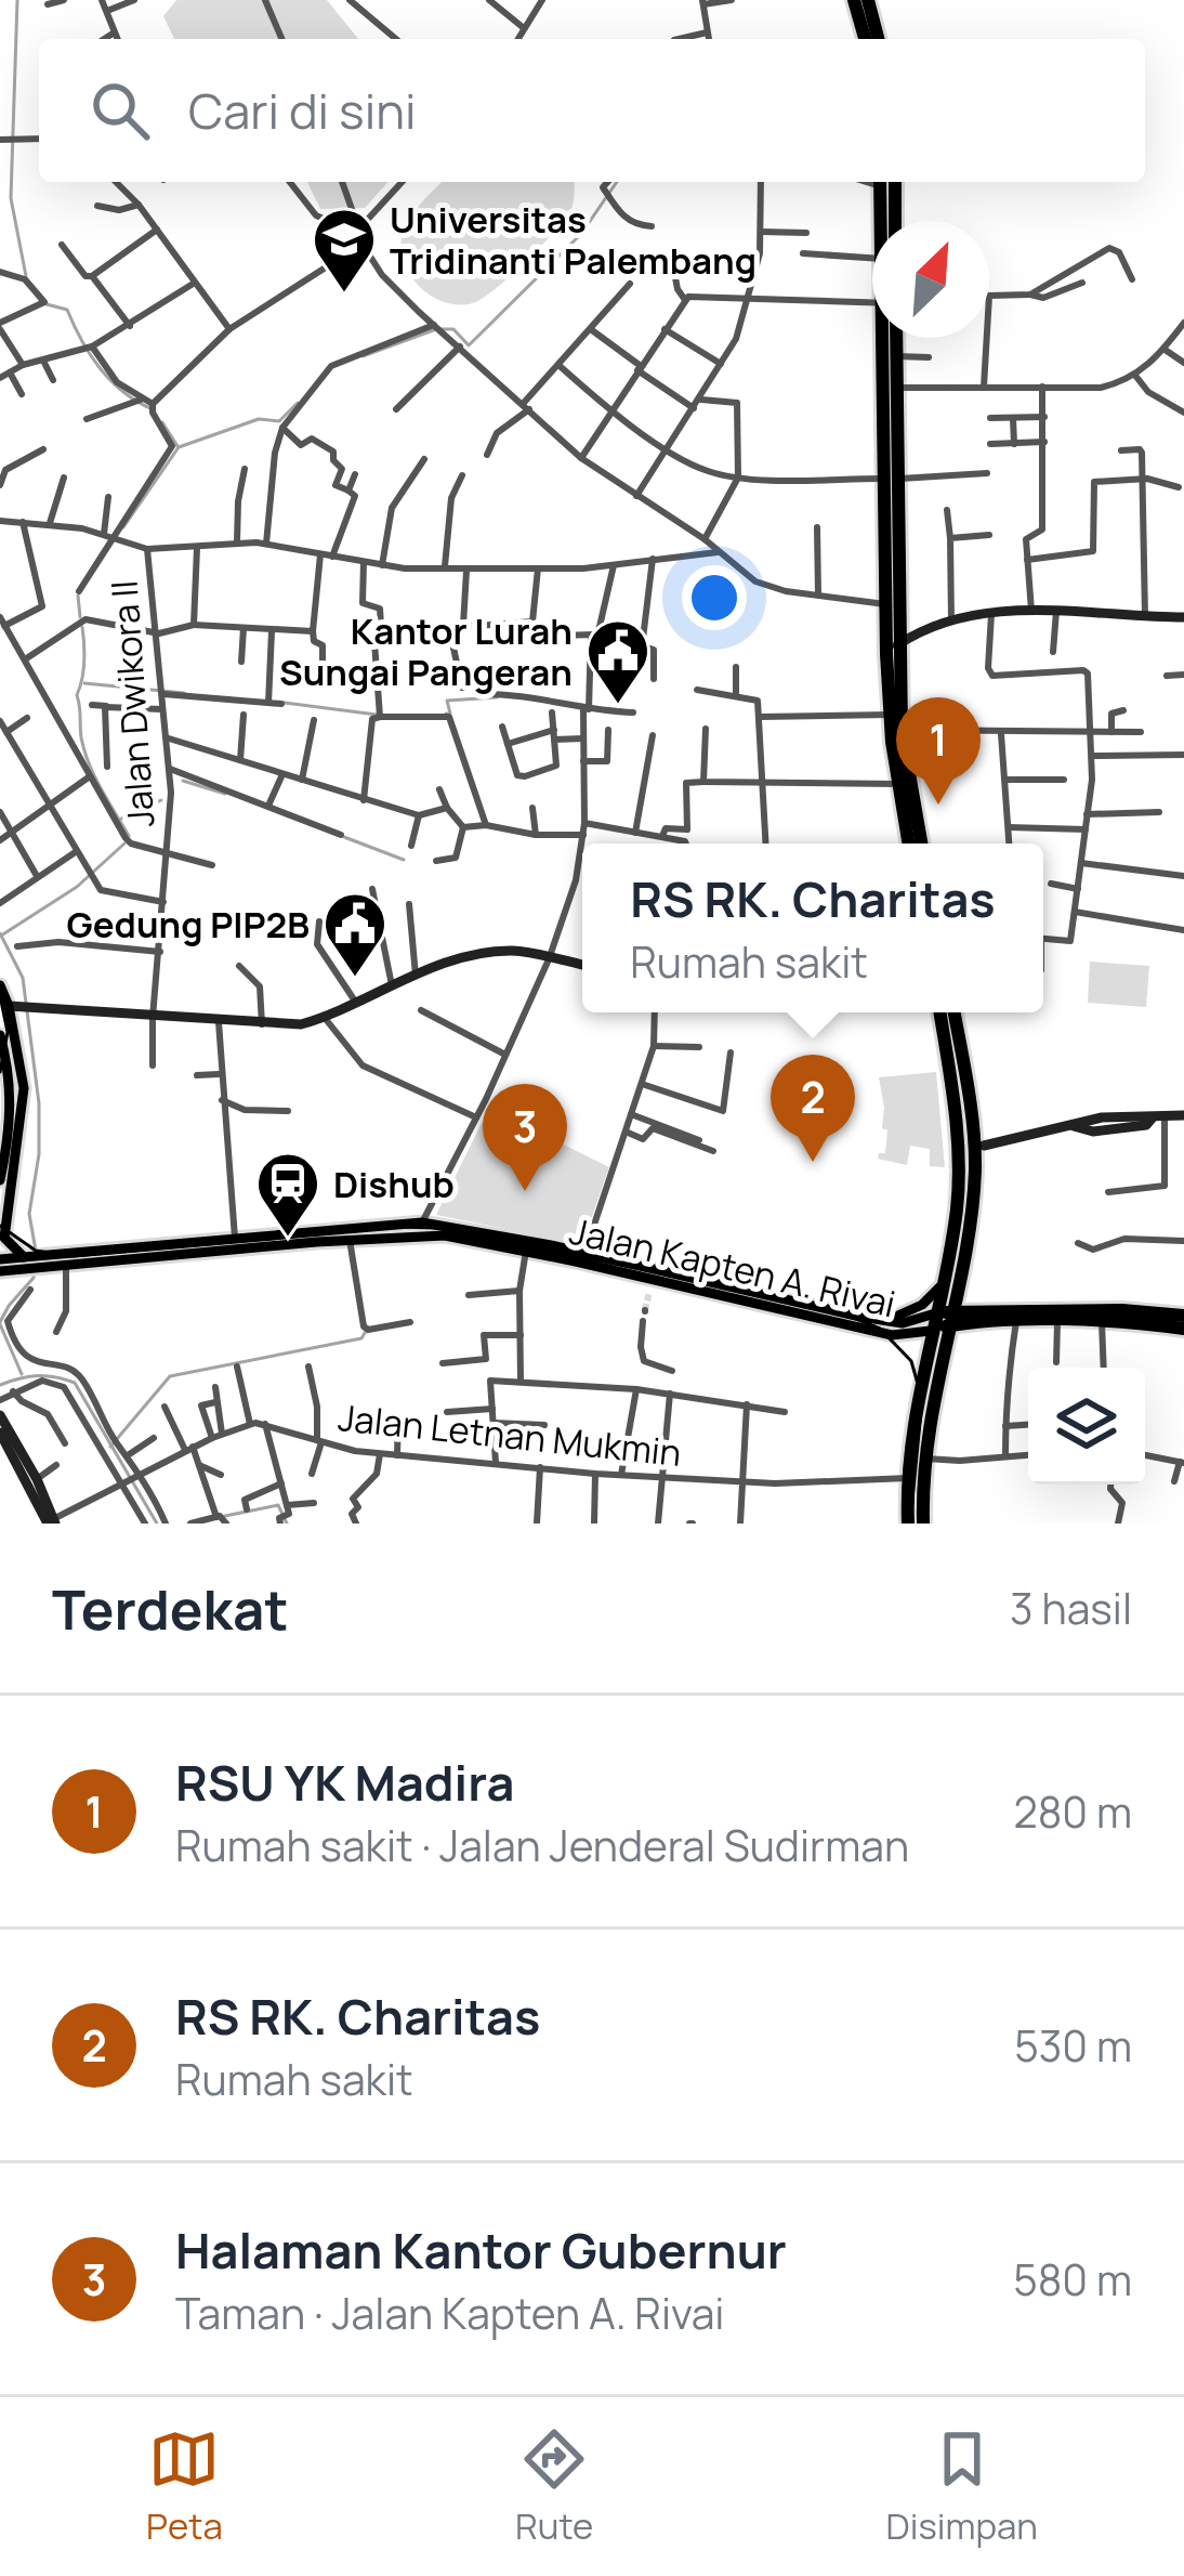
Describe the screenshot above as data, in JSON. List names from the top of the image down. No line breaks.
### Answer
{"streets":{"main road":["Jalan Kapten A. Rivai"],"street":["Jalan Dwikora II","Jalan Letnan Mukmin"]},"places":{"school or university":["Universitas Tridinanti Palembang"],"public building":["Kantor Lurah Sungai Pangeran","Gedung PIP2B"],"station":["Dishub"]},"north":"top right","page":{"search":"Cari di sini","pins":["1","2","3"],"popup":["RS RK. Charitas","Rumah sakit"],"heading":["Terdekat","3 hasil"],"list":[{"mark":"1","name":"RSU YK Madira","note":"Rumah sakit · Jalan Jenderal Sudirman","value":"280 m"},{"mark":"2","name":"RS RK. Charitas","note":"Rumah sakit","value":"530 m"},{"mark":"3","name":"Halaman Kantor Gubernur","note":"Taman · Jalan Kapten A. Rivai","value":"580 m"}],"nav":["Peta","Rute","Disimpan"]}}
